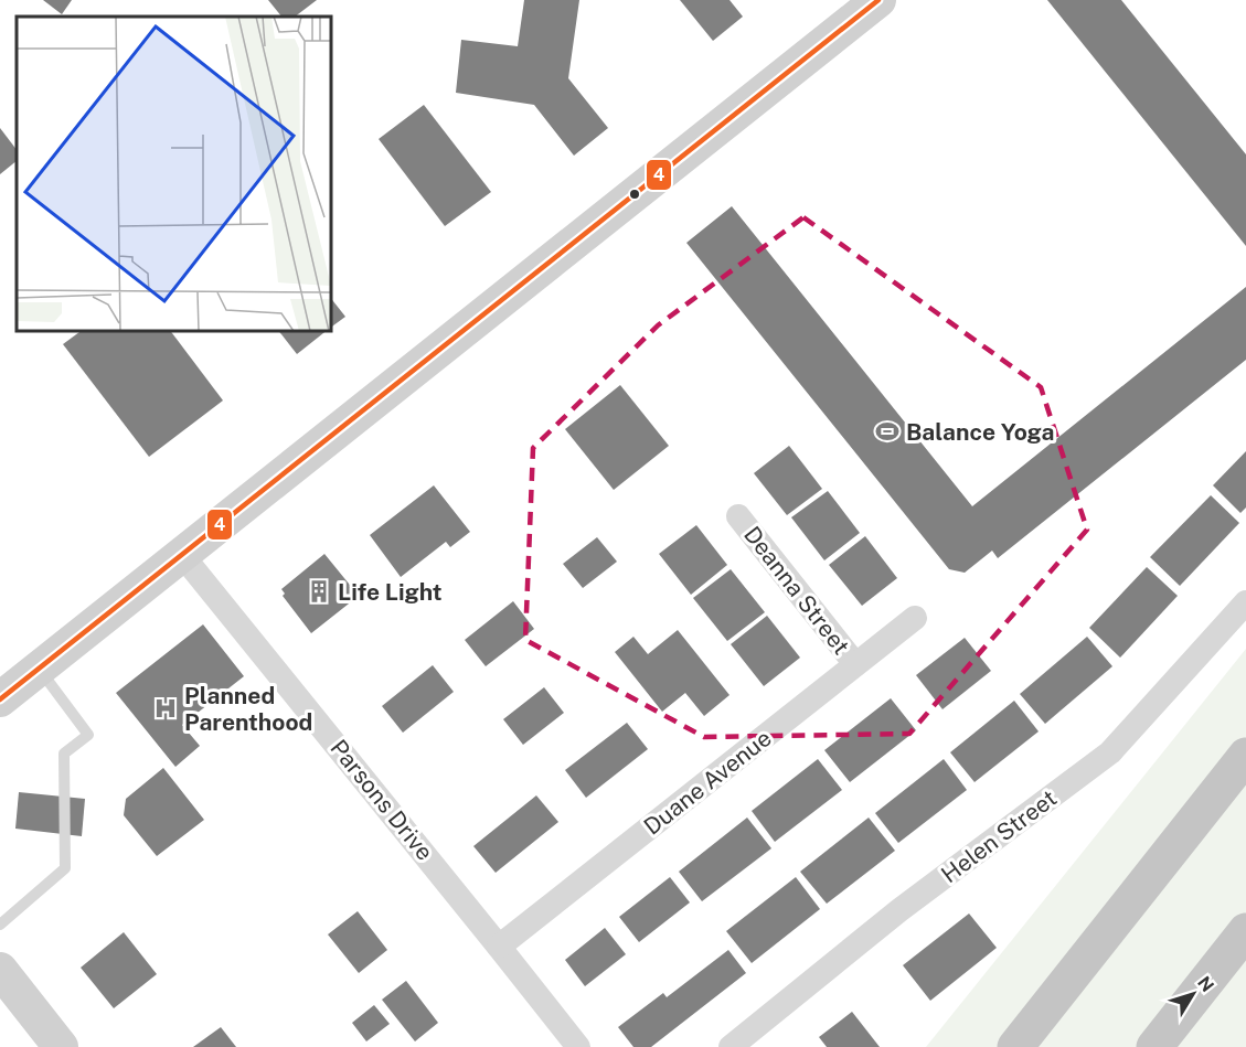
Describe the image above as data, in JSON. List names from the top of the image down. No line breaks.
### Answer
{"streets":{"street":["Deanna Street","Duane Avenue","Parsons Drive","Helen Street"]},"crossings":[["Deanna Street","Duane Avenue"],["Duane Avenue","Parsons Drive"]],"places":{"sports":["Balance Yoga"],"building":["Life Light"],"hospital":["Planned Parenthood"]},"lines":["transit line 4"],"north":"top right"}
